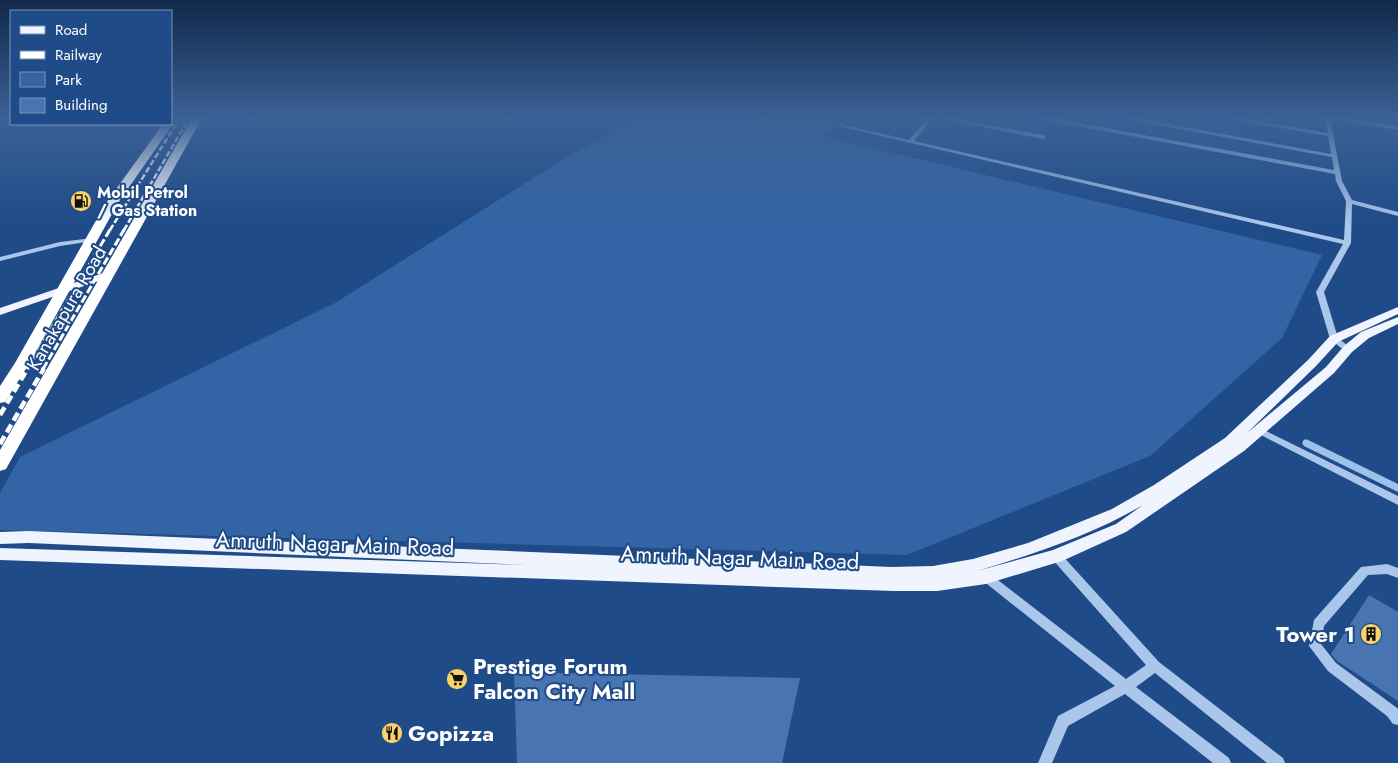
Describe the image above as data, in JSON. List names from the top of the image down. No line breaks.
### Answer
{"streets":{"highway":["Kanakapura Road"],"main road":["Amruth Nagar Main Road"]},"places":{"fuel station":["Mobil Petrol / Gas Station"],"building":["Tower 1"],"supermarket":["Prestige Forum Falcon City Mall"],"restaurant":["Gopizza"]},"legend":["Road","Railway","Park","Building"]}
